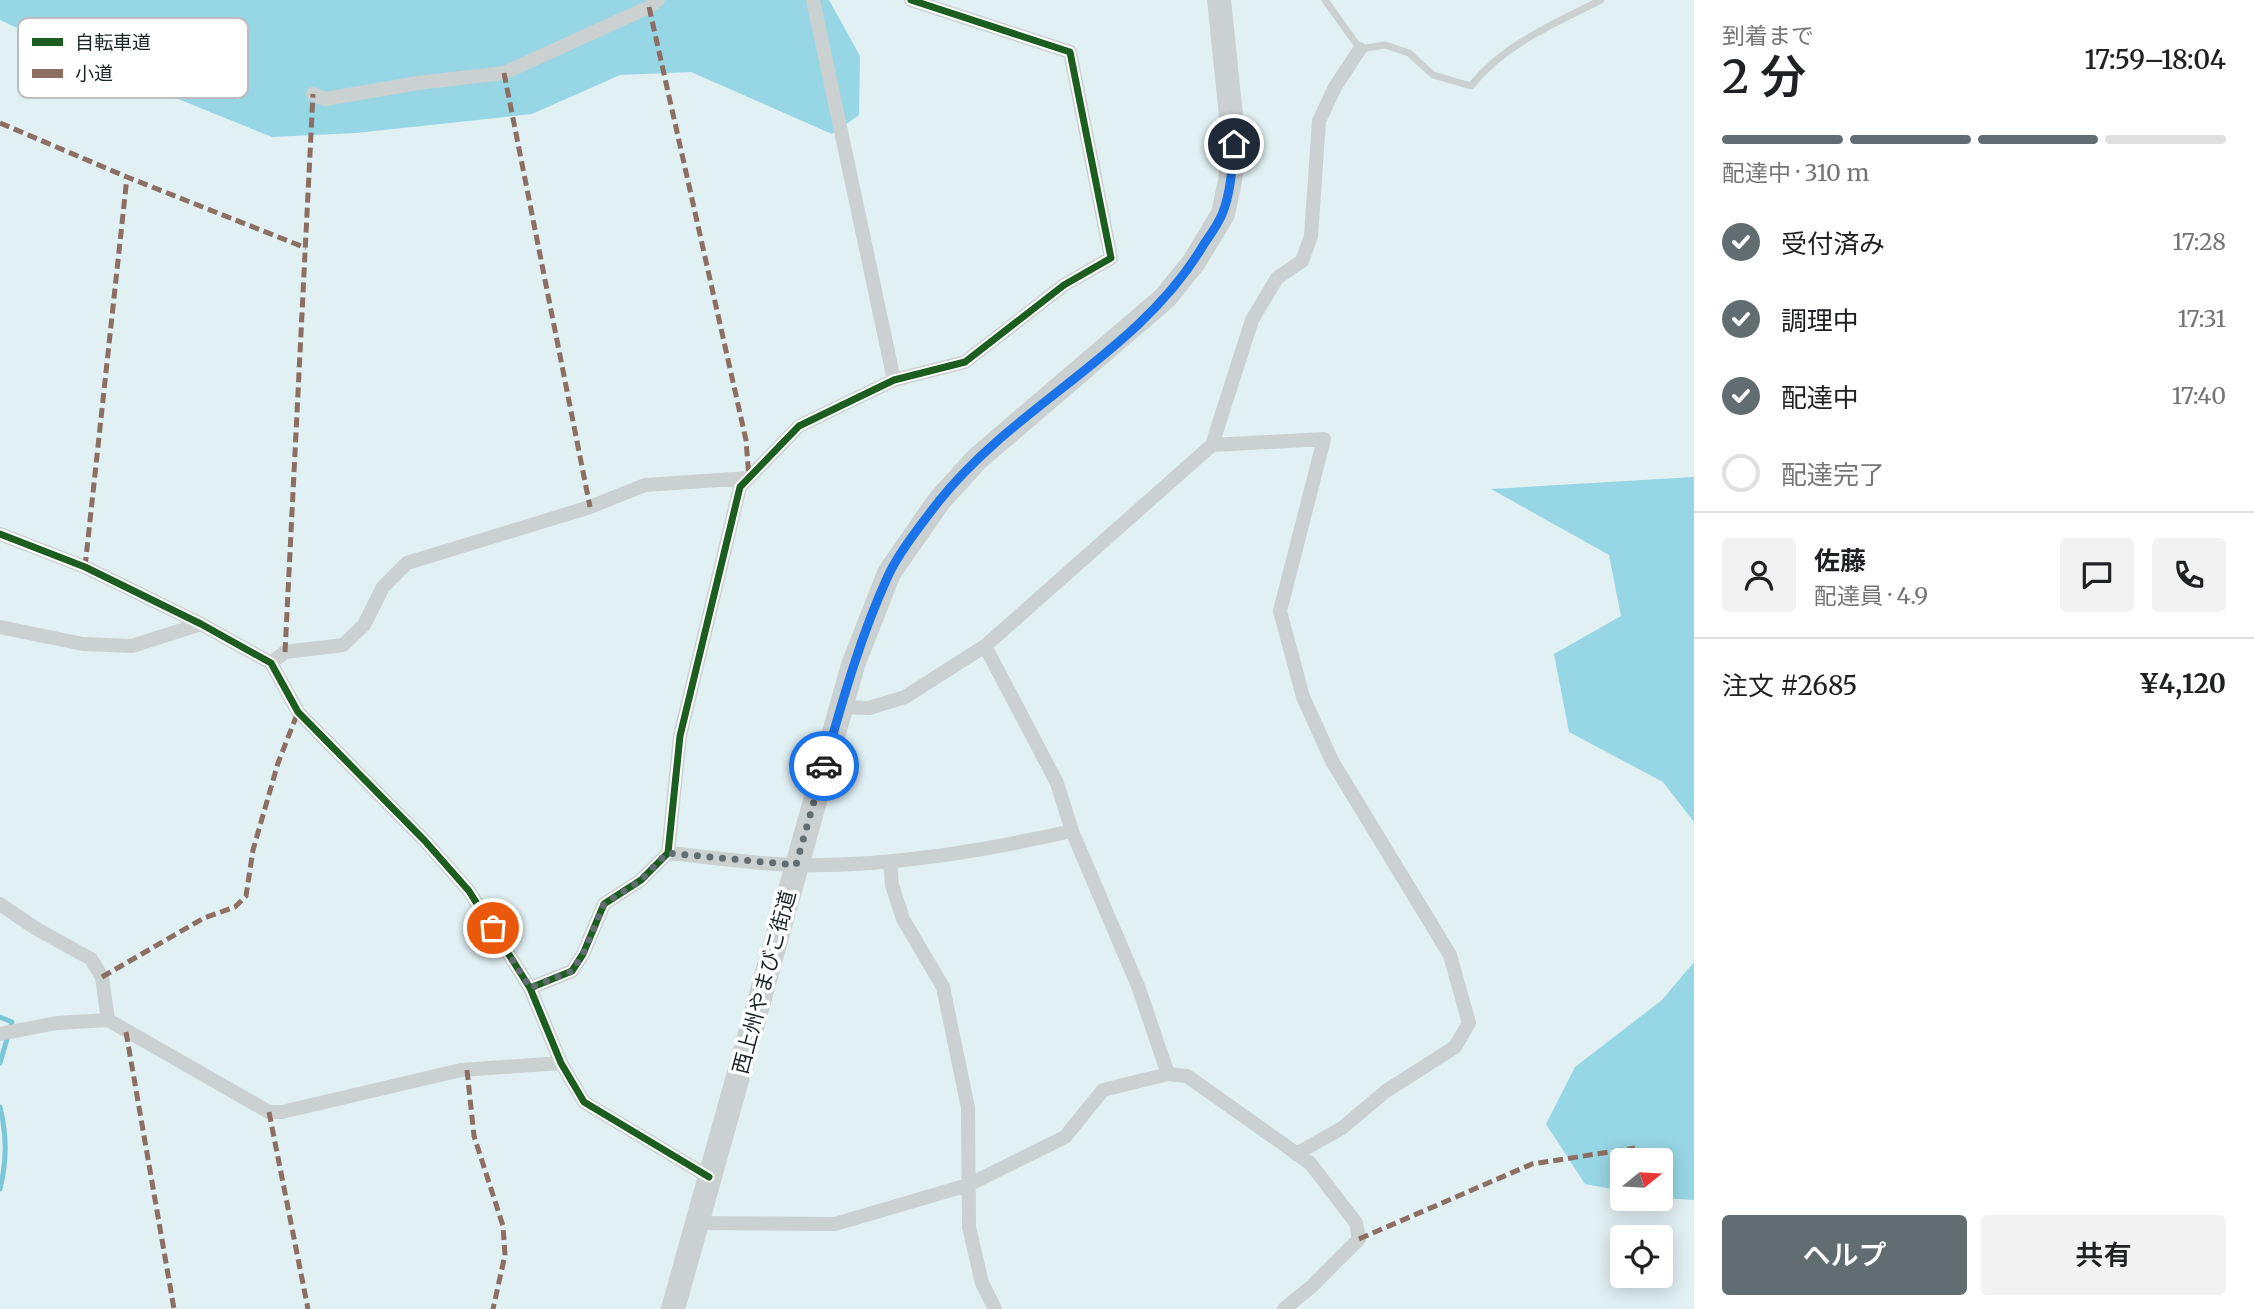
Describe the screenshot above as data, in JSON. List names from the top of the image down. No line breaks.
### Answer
{"streets":{"highway":["西上州やまびこ街道"]},"legend":["自転車道","小道"],"north":"right","page":{"heading":["2 分","到着まで","17:59–18:04"],"panel":["佐藤","配達員 · 4.9","注文 #2685","¥4,120"],"bar":"配達中 · 310 m","list":[["受付済み","17:28"],["調理中","17:31"],["配達中","17:40"],"配達完了"],"buttons":["ヘルプ","共有"]}}
